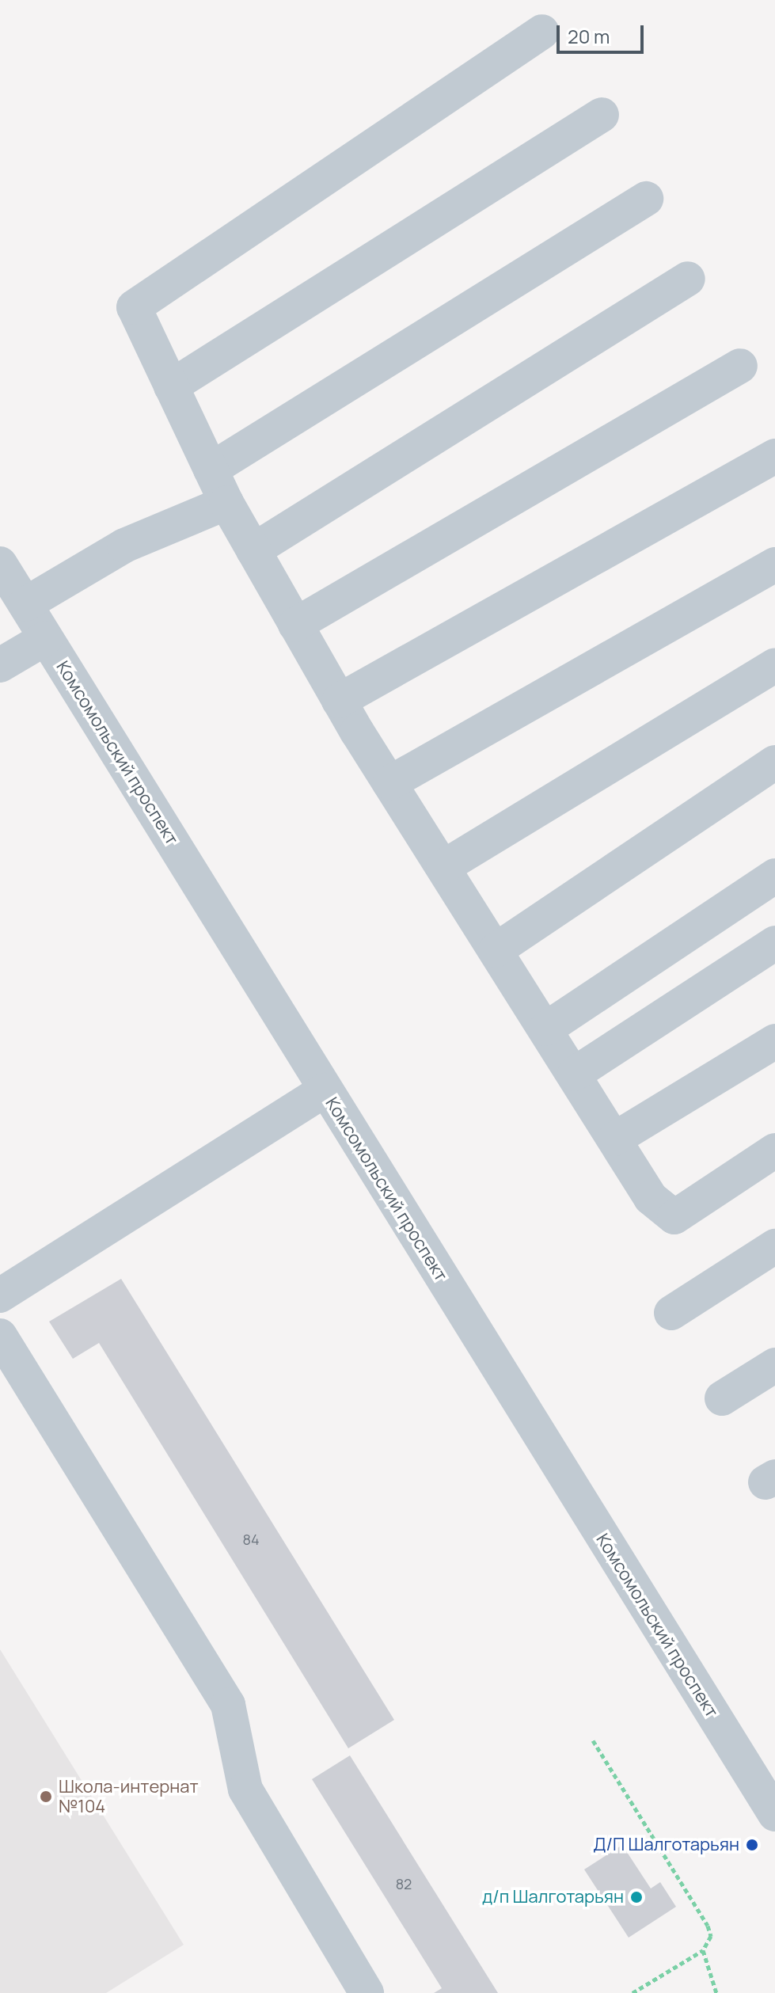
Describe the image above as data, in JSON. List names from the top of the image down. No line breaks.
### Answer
{"streets":{"street":["Комсомольский проспект"]},"places":["Школа-интернат №104","Д/П Шалготарьян","д/п Шалготарьян"],"house_numbers":["84","82"],"scale_bar":"20 m"}
